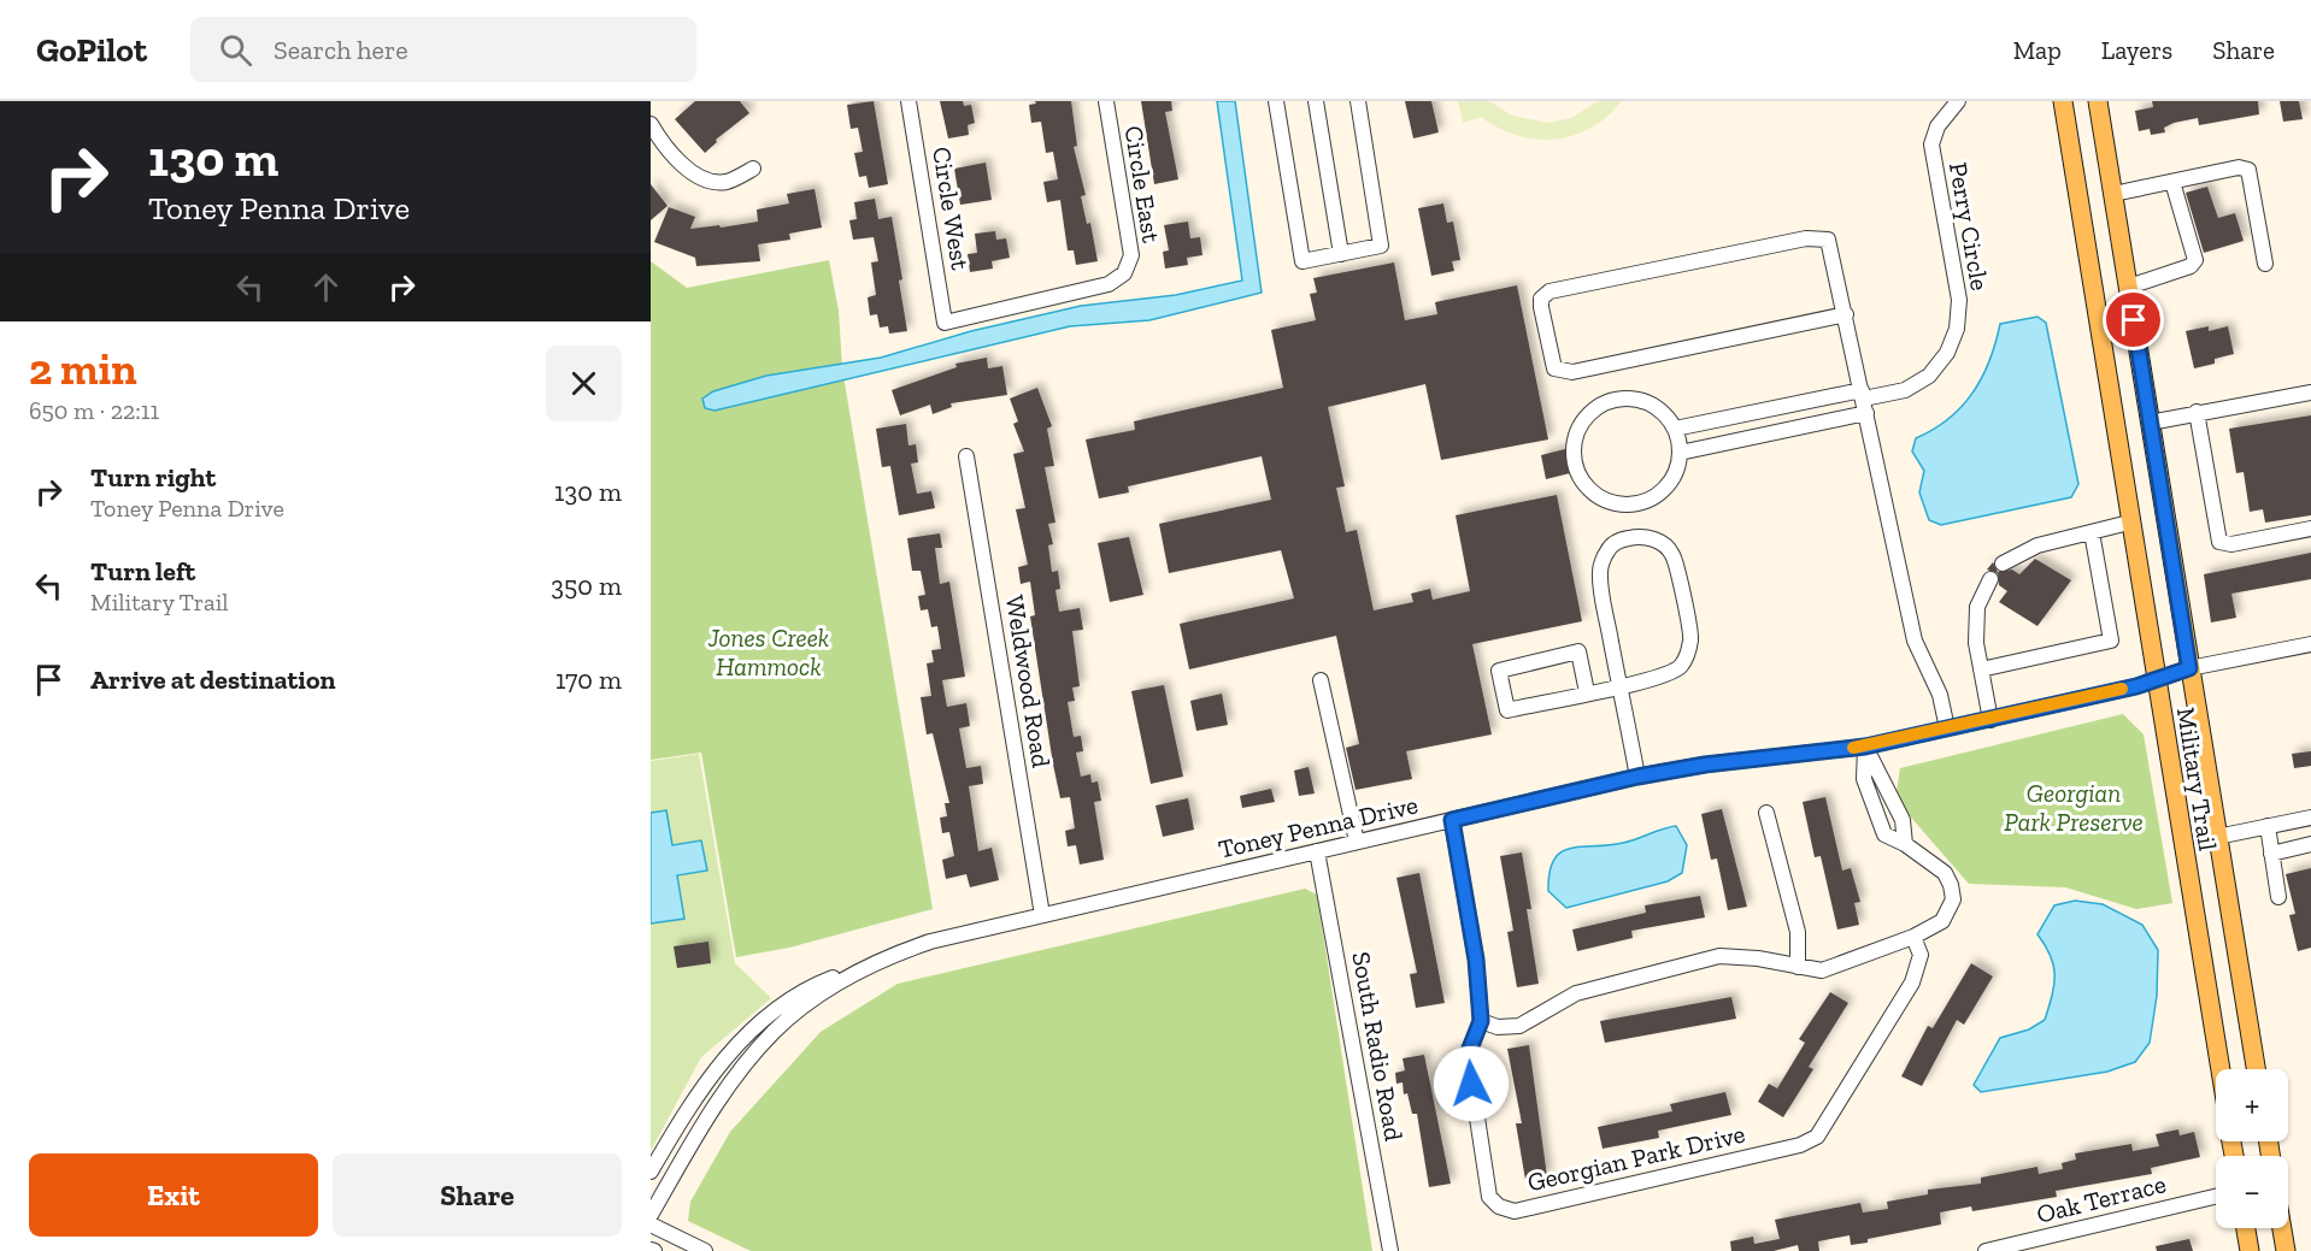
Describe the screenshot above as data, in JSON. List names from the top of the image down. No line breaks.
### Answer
{"streets":{"main road":["Military Trail"],"street":["Circle East","Circle West","Perry Circle","Weldwood Road","Toney Penna Drive","South Radio Road","Georgian Park Drive","Oak Terrace"]},"crossings":[["Circle East","Circle West"],["Weldwood Road","Toney Penna Drive"],["Military Trail","Toney Penna Drive"],["Toney Penna Drive","South Radio Road"],["Toney Penna Drive","Georgian Park Drive"]],"parks":["Jones Creek Hammock","Georgian Park Preserve"],"page":{"header":"GoPilot","search":"Search here","nav":["Map","Layers","Share"],"turn":["130 m","Toney Penna Drive"],"heading":["2 min","650 m · 22:11"],"list":[{"name":"Turn right","note":"Toney Penna Drive","value":"130 m"},{"name":"Turn left","note":"Military Trail","value":"350 m"},{"name":"Arrive at destination","value":"170 m"}],"map_buttons":["+","−"],"buttons":["Exit","Share"]}}
